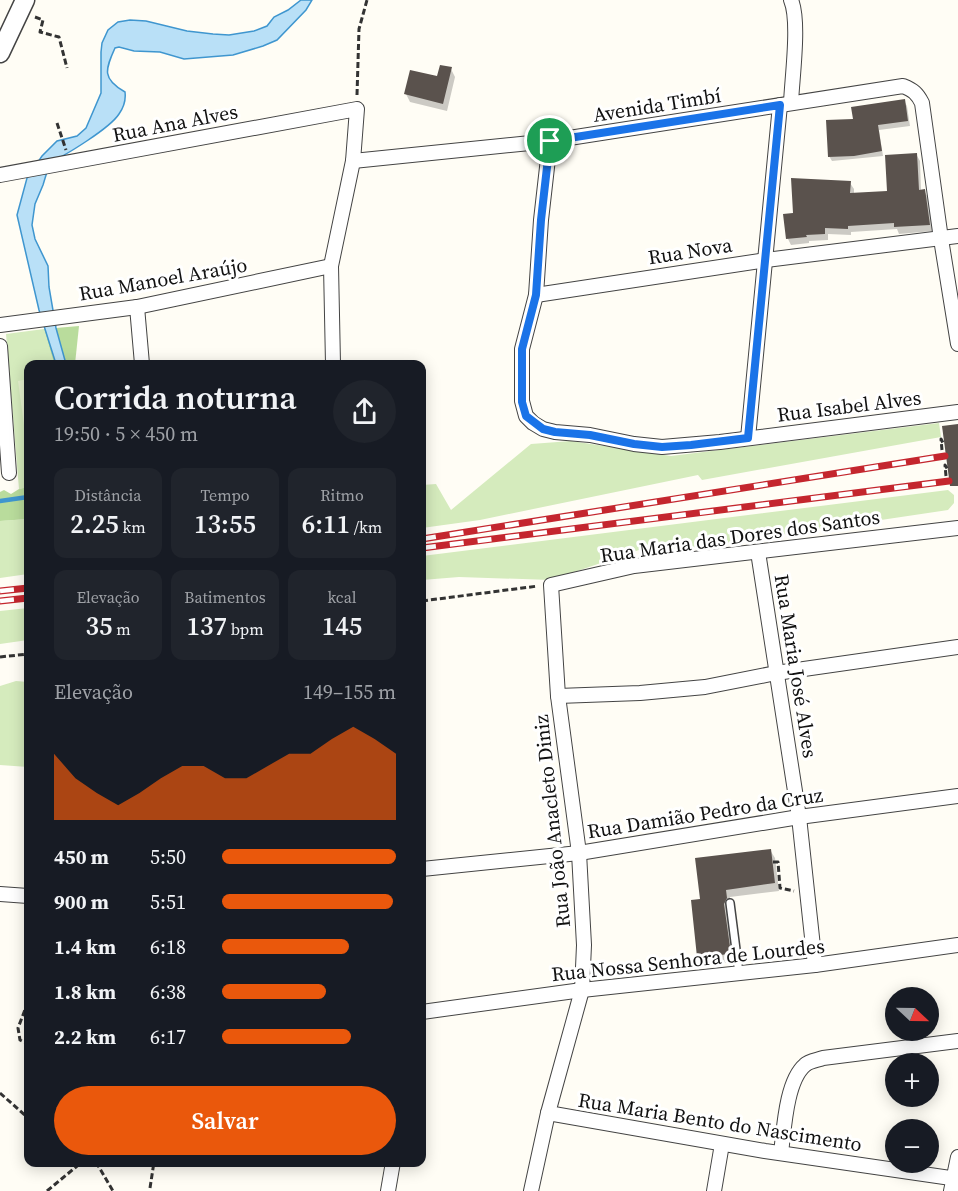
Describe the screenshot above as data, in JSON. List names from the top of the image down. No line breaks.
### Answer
{"streets":{"street":["Avenida Timbí","Rua Ana Alves","Rua Nova","Rua Manoel Araújo","Rua Isabel Alves","Rua Maria das Dores dos Santos","Rua Maria José Alves","Rua Damião Pedro da Cruz","Rua João Anacleto Diniz","Rua Nossa Senhora de Lourdes","Rua Maria Bento do Nascimento"]},"crossings":[["Avenida Timbí","Rua Nova"],["Avenida Timbí","Rua Isabel Alves"],["Rua Nova","Rua Isabel Alves"],["Rua Maria das Dores dos Santos","Rua Maria José Alves"],["Rua Maria das Dores dos Santos","Rua João Anacleto Diniz"],["Rua Maria José Alves","Rua Damião Pedro da Cruz"],["Rua Maria José Alves","Rua Nossa Senhora de Lourdes"],["Rua Damião Pedro da Cruz","Rua João Anacleto Diniz"],["Rua João Anacleto Diniz","Rua Nossa Senhora de Lourdes"],["Rua João Anacleto Diniz","Rua Maria Bento do Nascimento"]],"north":"right","page":{"heading":["Corrida noturna","19:50 · 5 × 450 m"],"stats":[["Distância","2.25 km"],["Tempo","13:55"],["Ritmo","6:11 /km"],["Elevação","35 m"],["Batimentos","137 bpm"],["kcal","145"]],"chart":["Elevação","149–155 m"],"list":[{"name":"450 m","note":"5:50"},{"name":"900 m","note":"5:51"},{"name":"1.4 km","note":"6:18"},{"name":"1.8 km","note":"6:38"},{"name":"2.2 km","note":"6:17"}],"map_buttons":["+","−"],"buttons":"Salvar"}}
